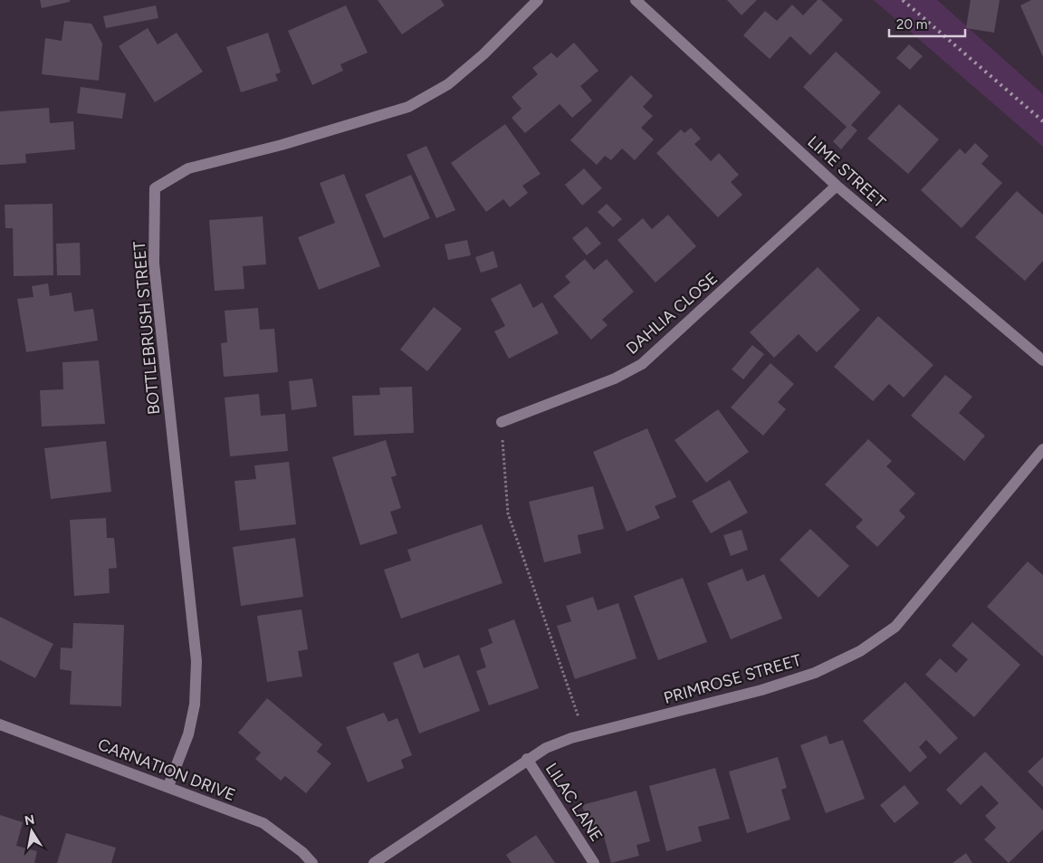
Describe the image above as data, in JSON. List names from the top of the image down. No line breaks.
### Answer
{"streets":{"street":["LIME STREET","DAHLIA CLOSE","BOTTLEBRUSH STREET","PRIMROSE STREET","CARNATION DRIVE","LILAC LANE"]},"crossings":[["LIME STREET","DAHLIA CLOSE"],["BOTTLEBRUSH STREET","CARNATION DRIVE"],["PRIMROSE STREET","LILAC LANE"]],"scale_bar":"20 m","north":"top"}
